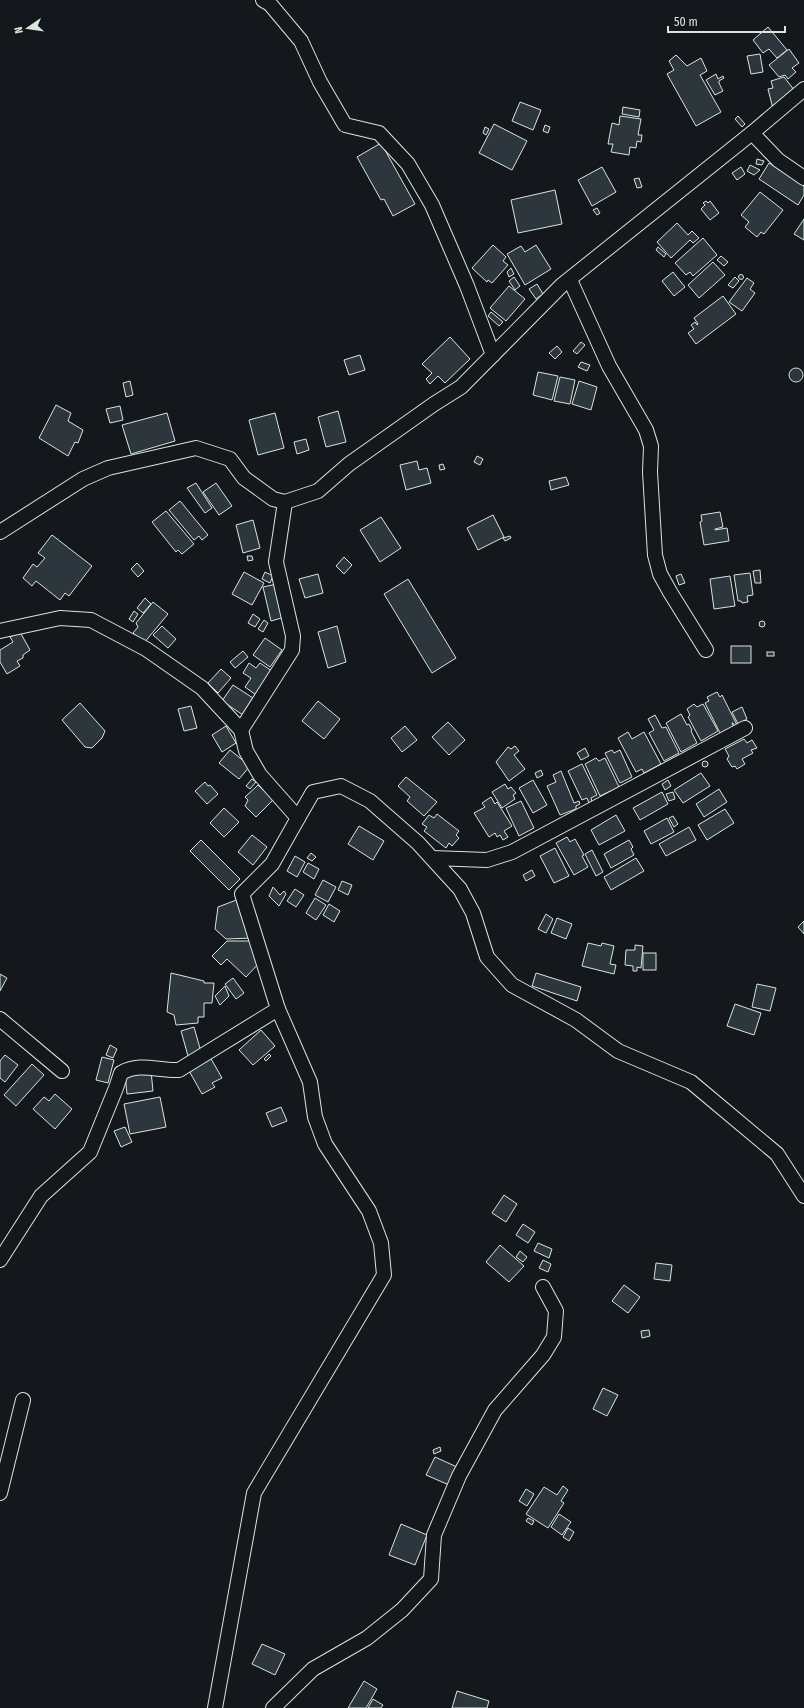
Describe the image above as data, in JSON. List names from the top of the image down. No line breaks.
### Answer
{"scale_bar":"50 m","north":"left"}
